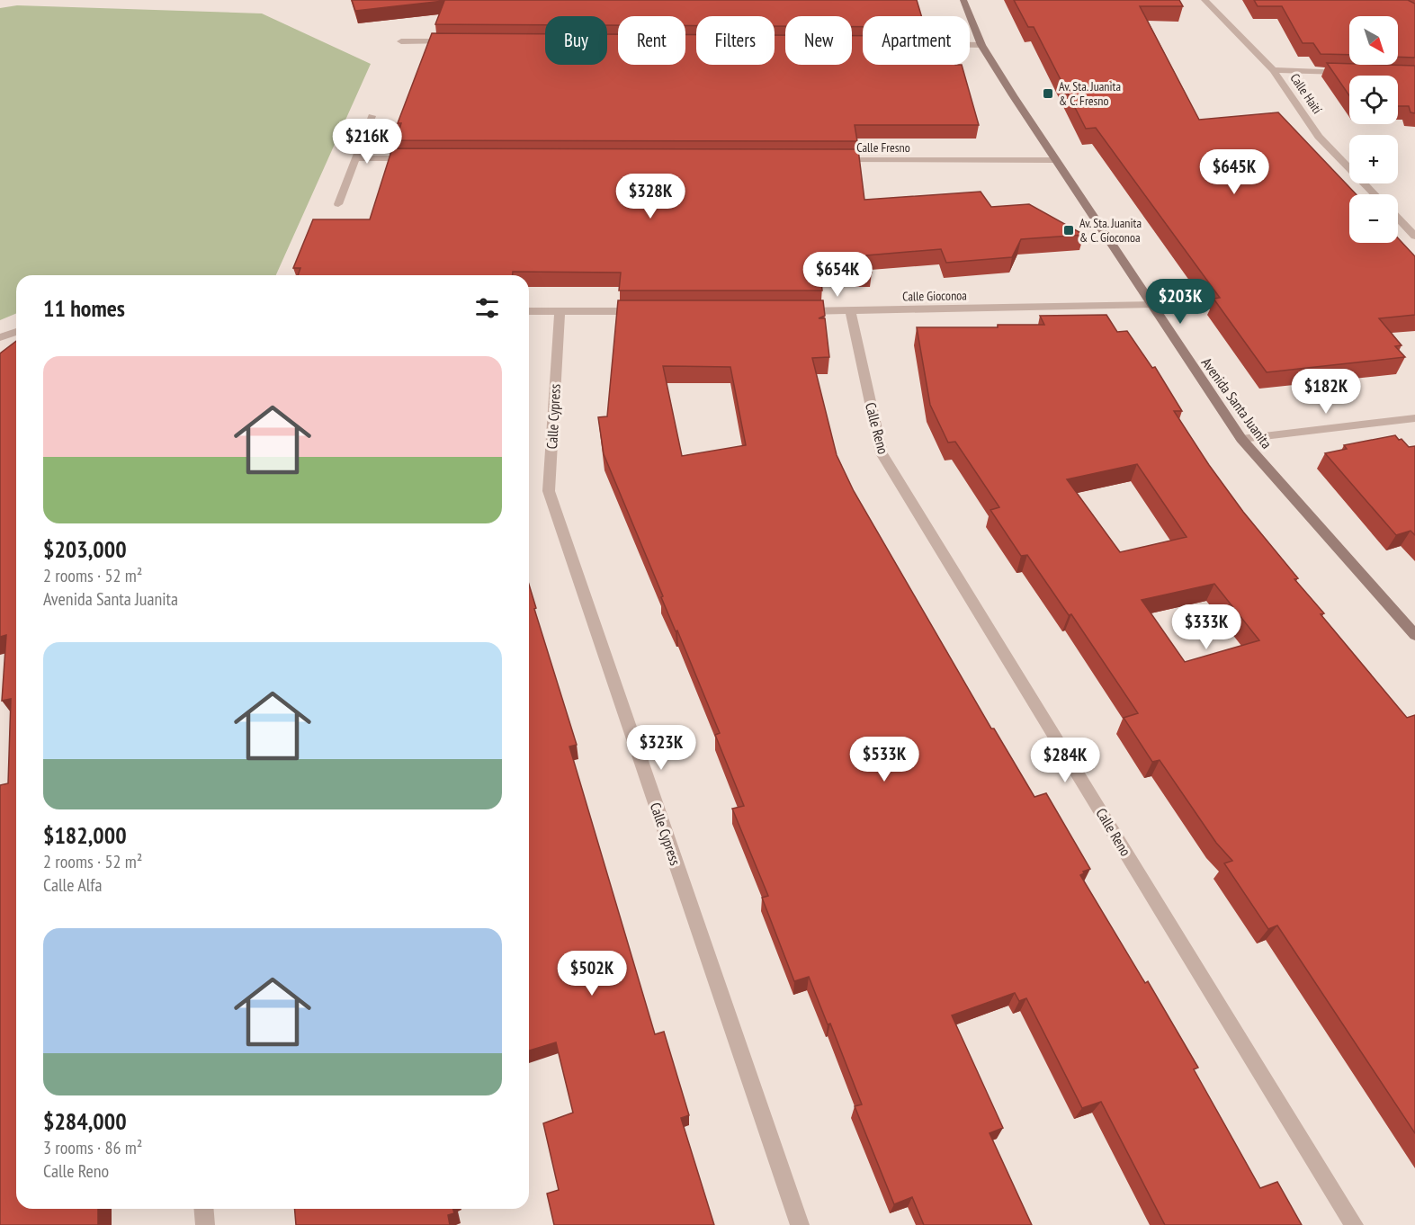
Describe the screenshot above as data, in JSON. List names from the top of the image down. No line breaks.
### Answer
{"streets":{"street":["Calle Haití","Calle Fresno","Calle Gioconoa","Avenida Santa Juanita","Calle Cypress","Calle Reno"]},"crossings":[["Calle Fresno","Avenida Santa Juanita"],["Calle Gioconoa","Avenida Santa Juanita"],["Calle Gioconoa","Calle Reno"]],"places":{"transit":["Av. Sta. Juanita & C. Fresno","Av. Sta. Juanita & C. Gioconoa"]},"north":"bottom right","page":{"map_buttons":["+","−"],"chip":["Buy","Rent","Filters","New","Apartment"],"price":["$216K","$645K","$328K","$654K","$203K","$182K","$333K","$323K","$533K","$284K","$502K"],"heading":"11 homes","list":[{"name":"$203,000","note":"2 rooms · 52 m² · Avenida Santa Juanita"},{"name":"$182,000","note":"2 rooms · 52 m² · Calle Alfa"},{"name":"$284,000","note":"3 rooms · 86 m² · Calle Reno"}]}}
